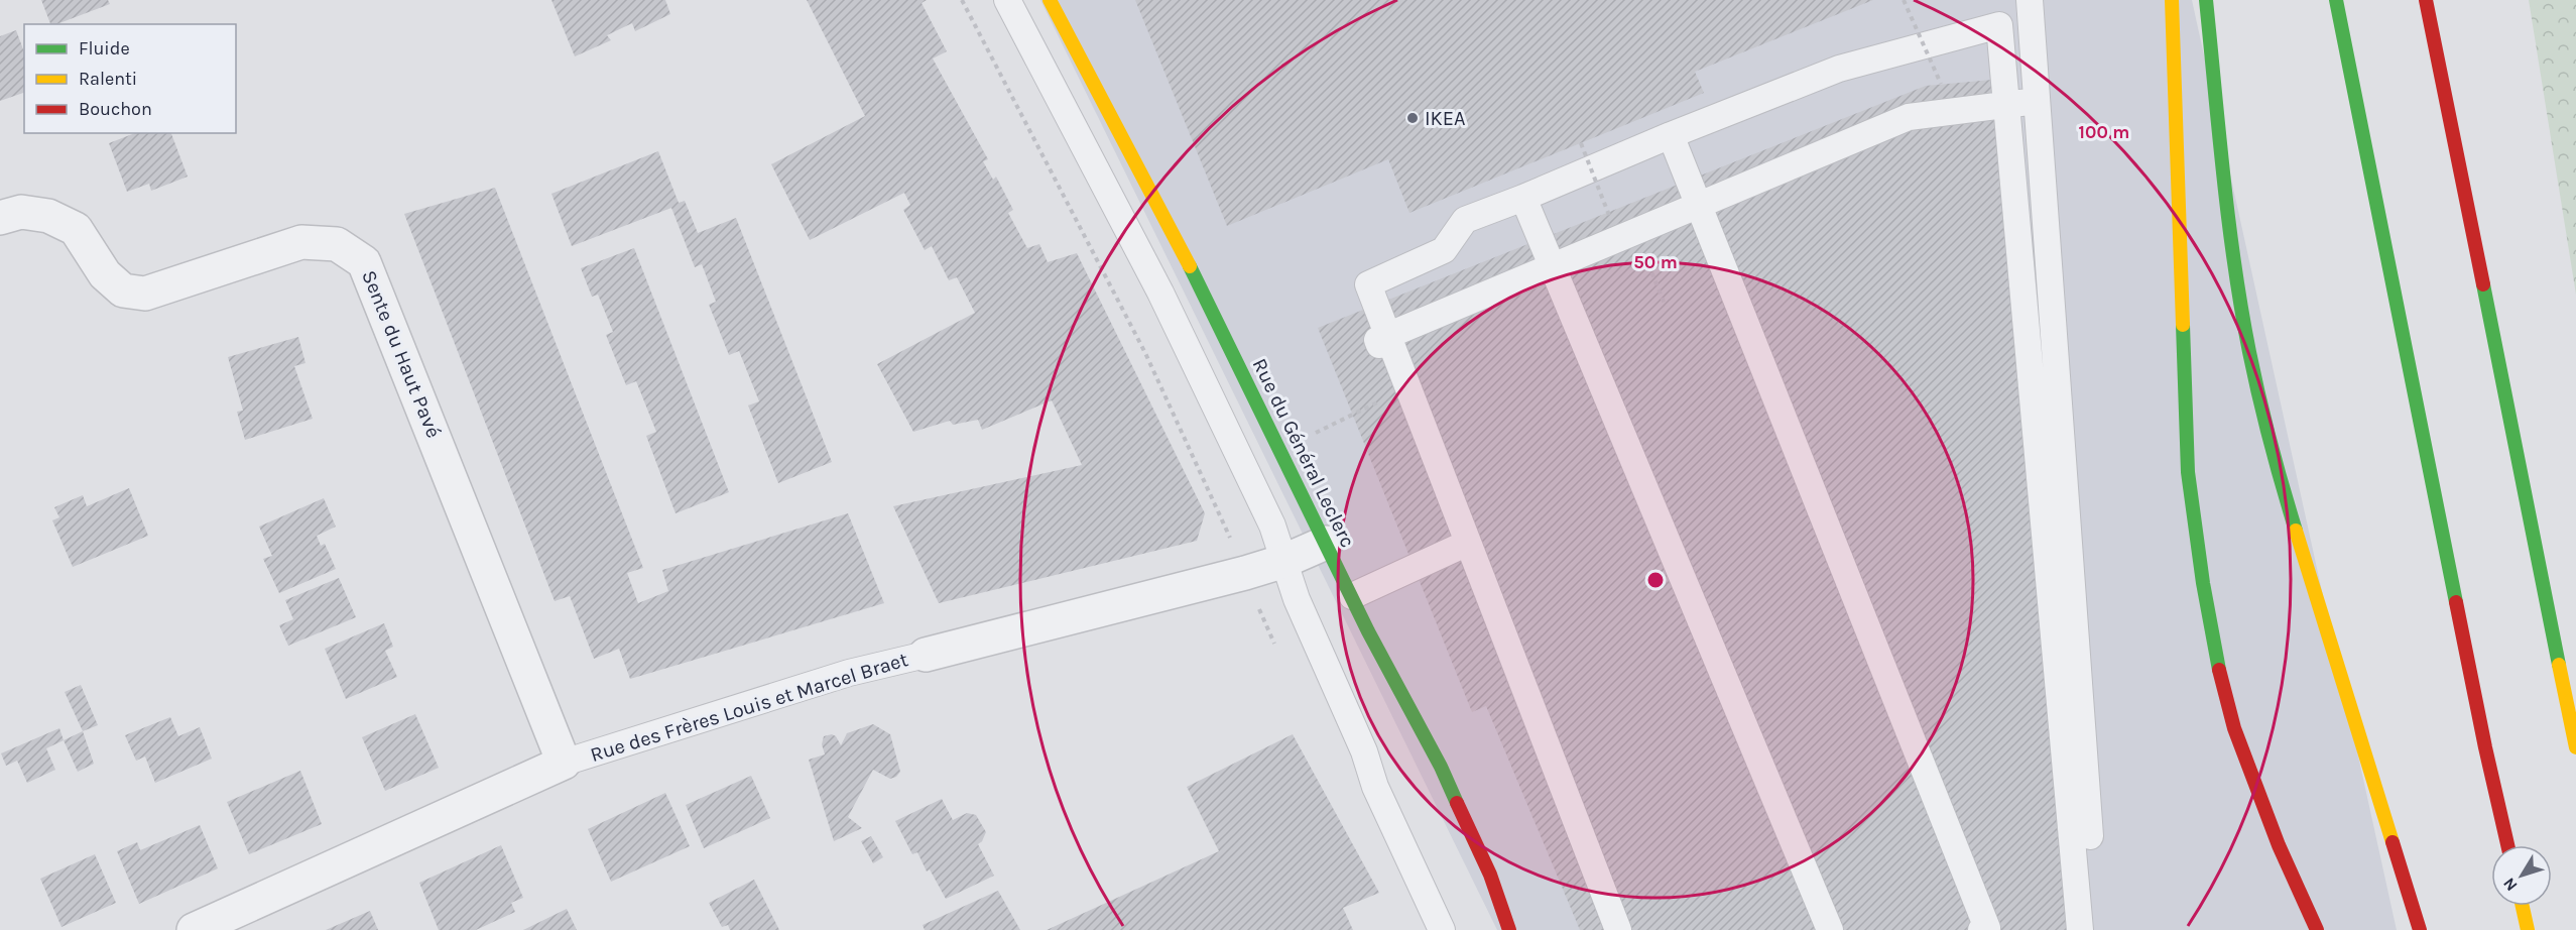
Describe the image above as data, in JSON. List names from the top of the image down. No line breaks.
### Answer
{"streets":{"main road":["Rue du Général Leclerc"],"street":["Sente du Haut Pavé","Rue des Frères Louis et Marcel Braet"]},"crossings":[["Sente du Haut Pavé","Rue des Frères Louis et Marcel Braet"],["Rue du Général Leclerc","Rue des Frères Louis et Marcel Braet"]],"places":["IKEA"],"legend":["Fluide","Ralenti","Bouchon"],"north":"bottom left","rings":["100 m","50 m"]}
